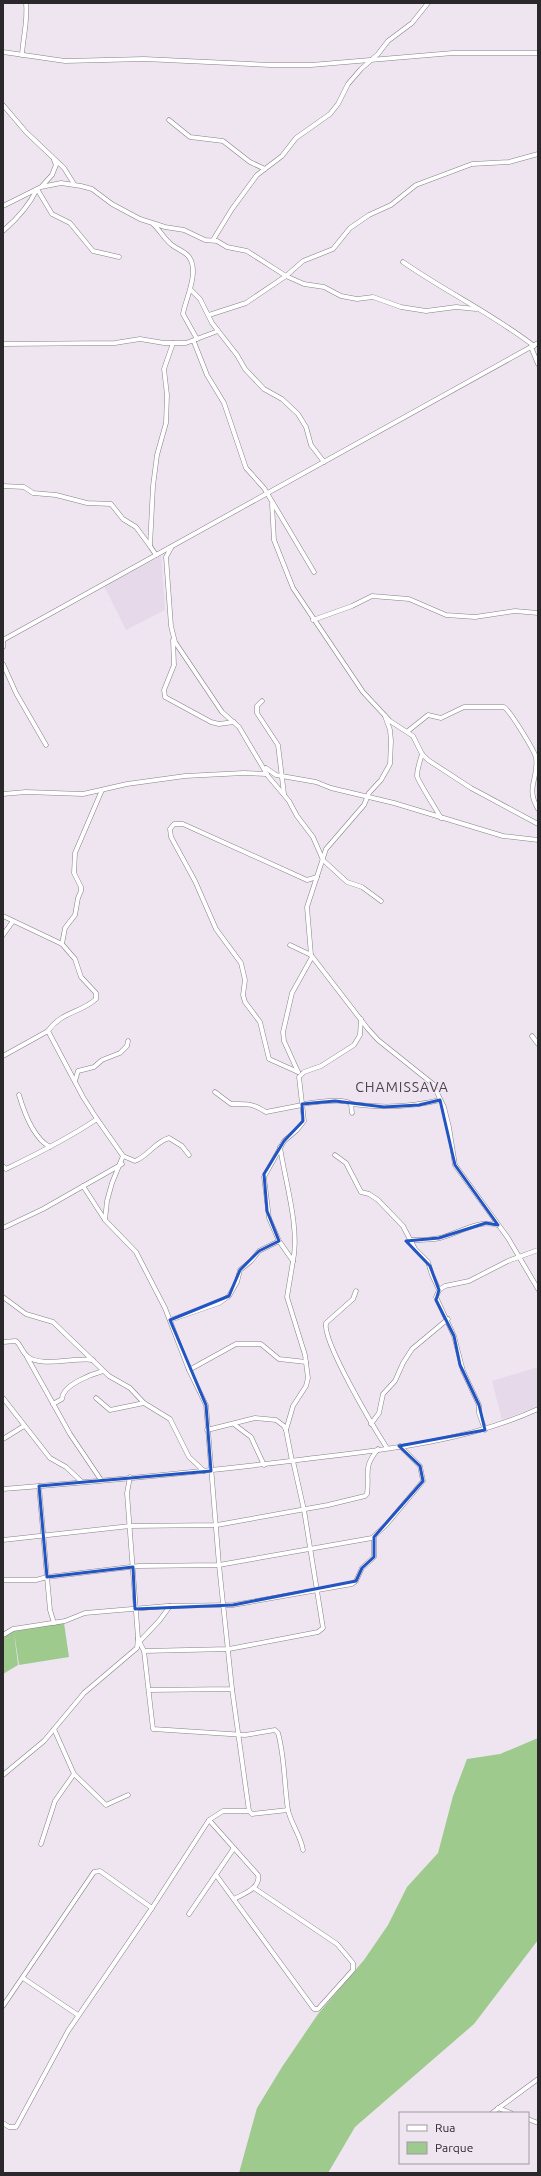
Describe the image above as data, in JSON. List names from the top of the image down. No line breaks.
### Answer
{"districts":["CHAMISSAVA"],"legend":["Rua","Parque"]}
